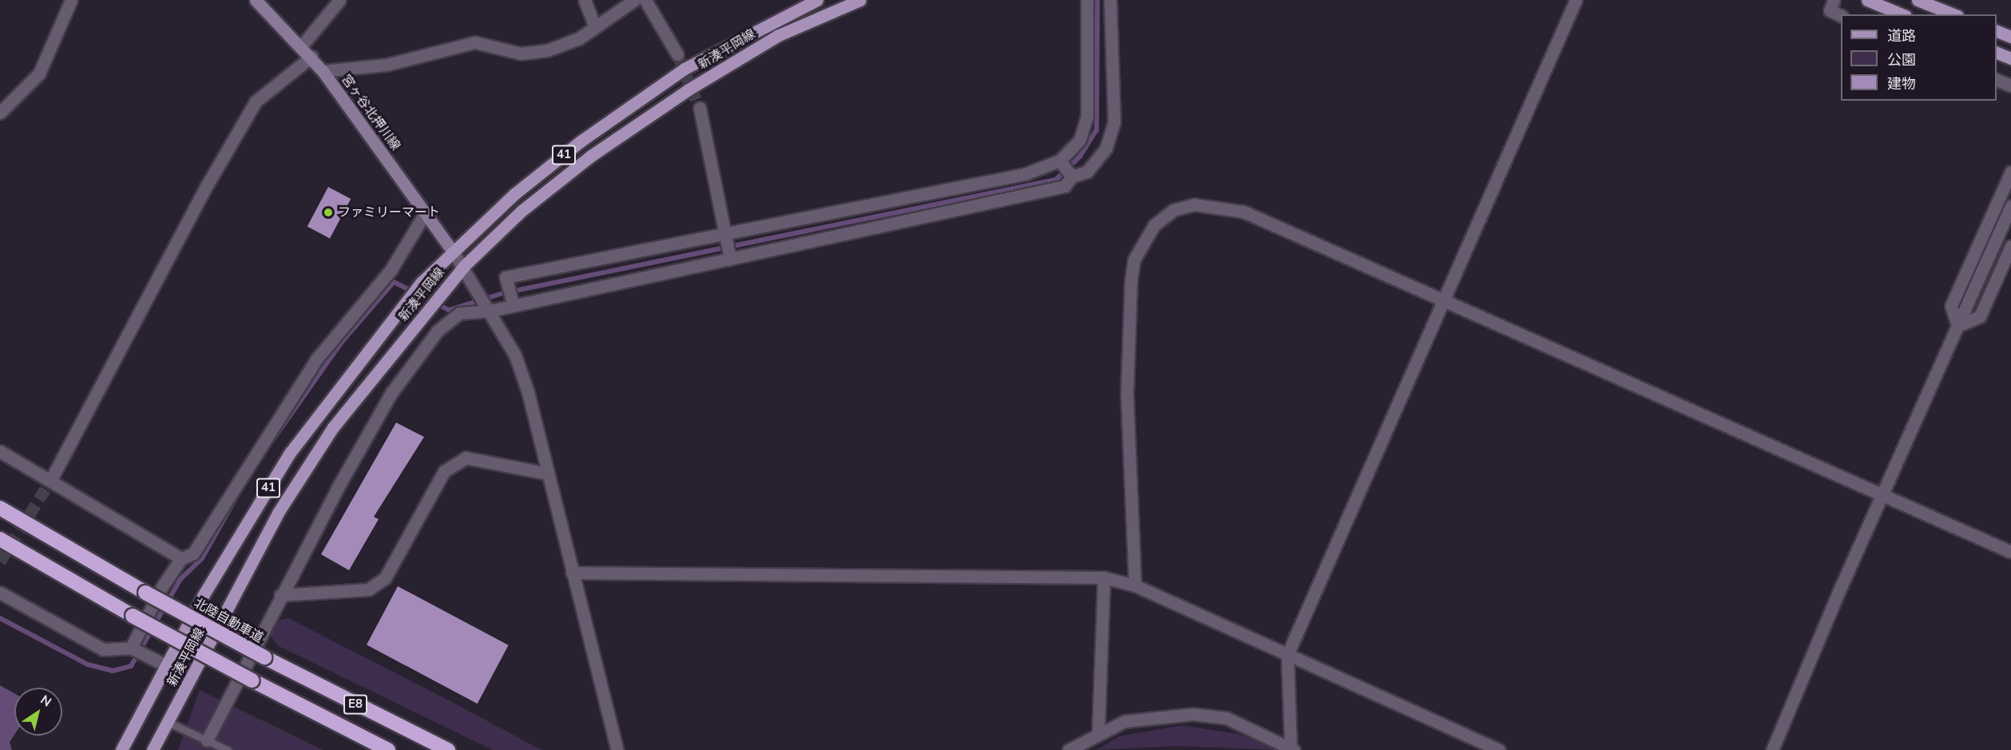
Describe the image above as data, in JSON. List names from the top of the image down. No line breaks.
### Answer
{"streets":{"highway":["北陸自動車道","E8"],"main road":["新湊平岡線","宮ヶ谷北押川線","41"]},"crossings":[["新湊平岡線","宮ヶ谷北押川線"]],"places":["ファミリーマート"],"legend":["道路","公園","建物"],"north":"top right"}
